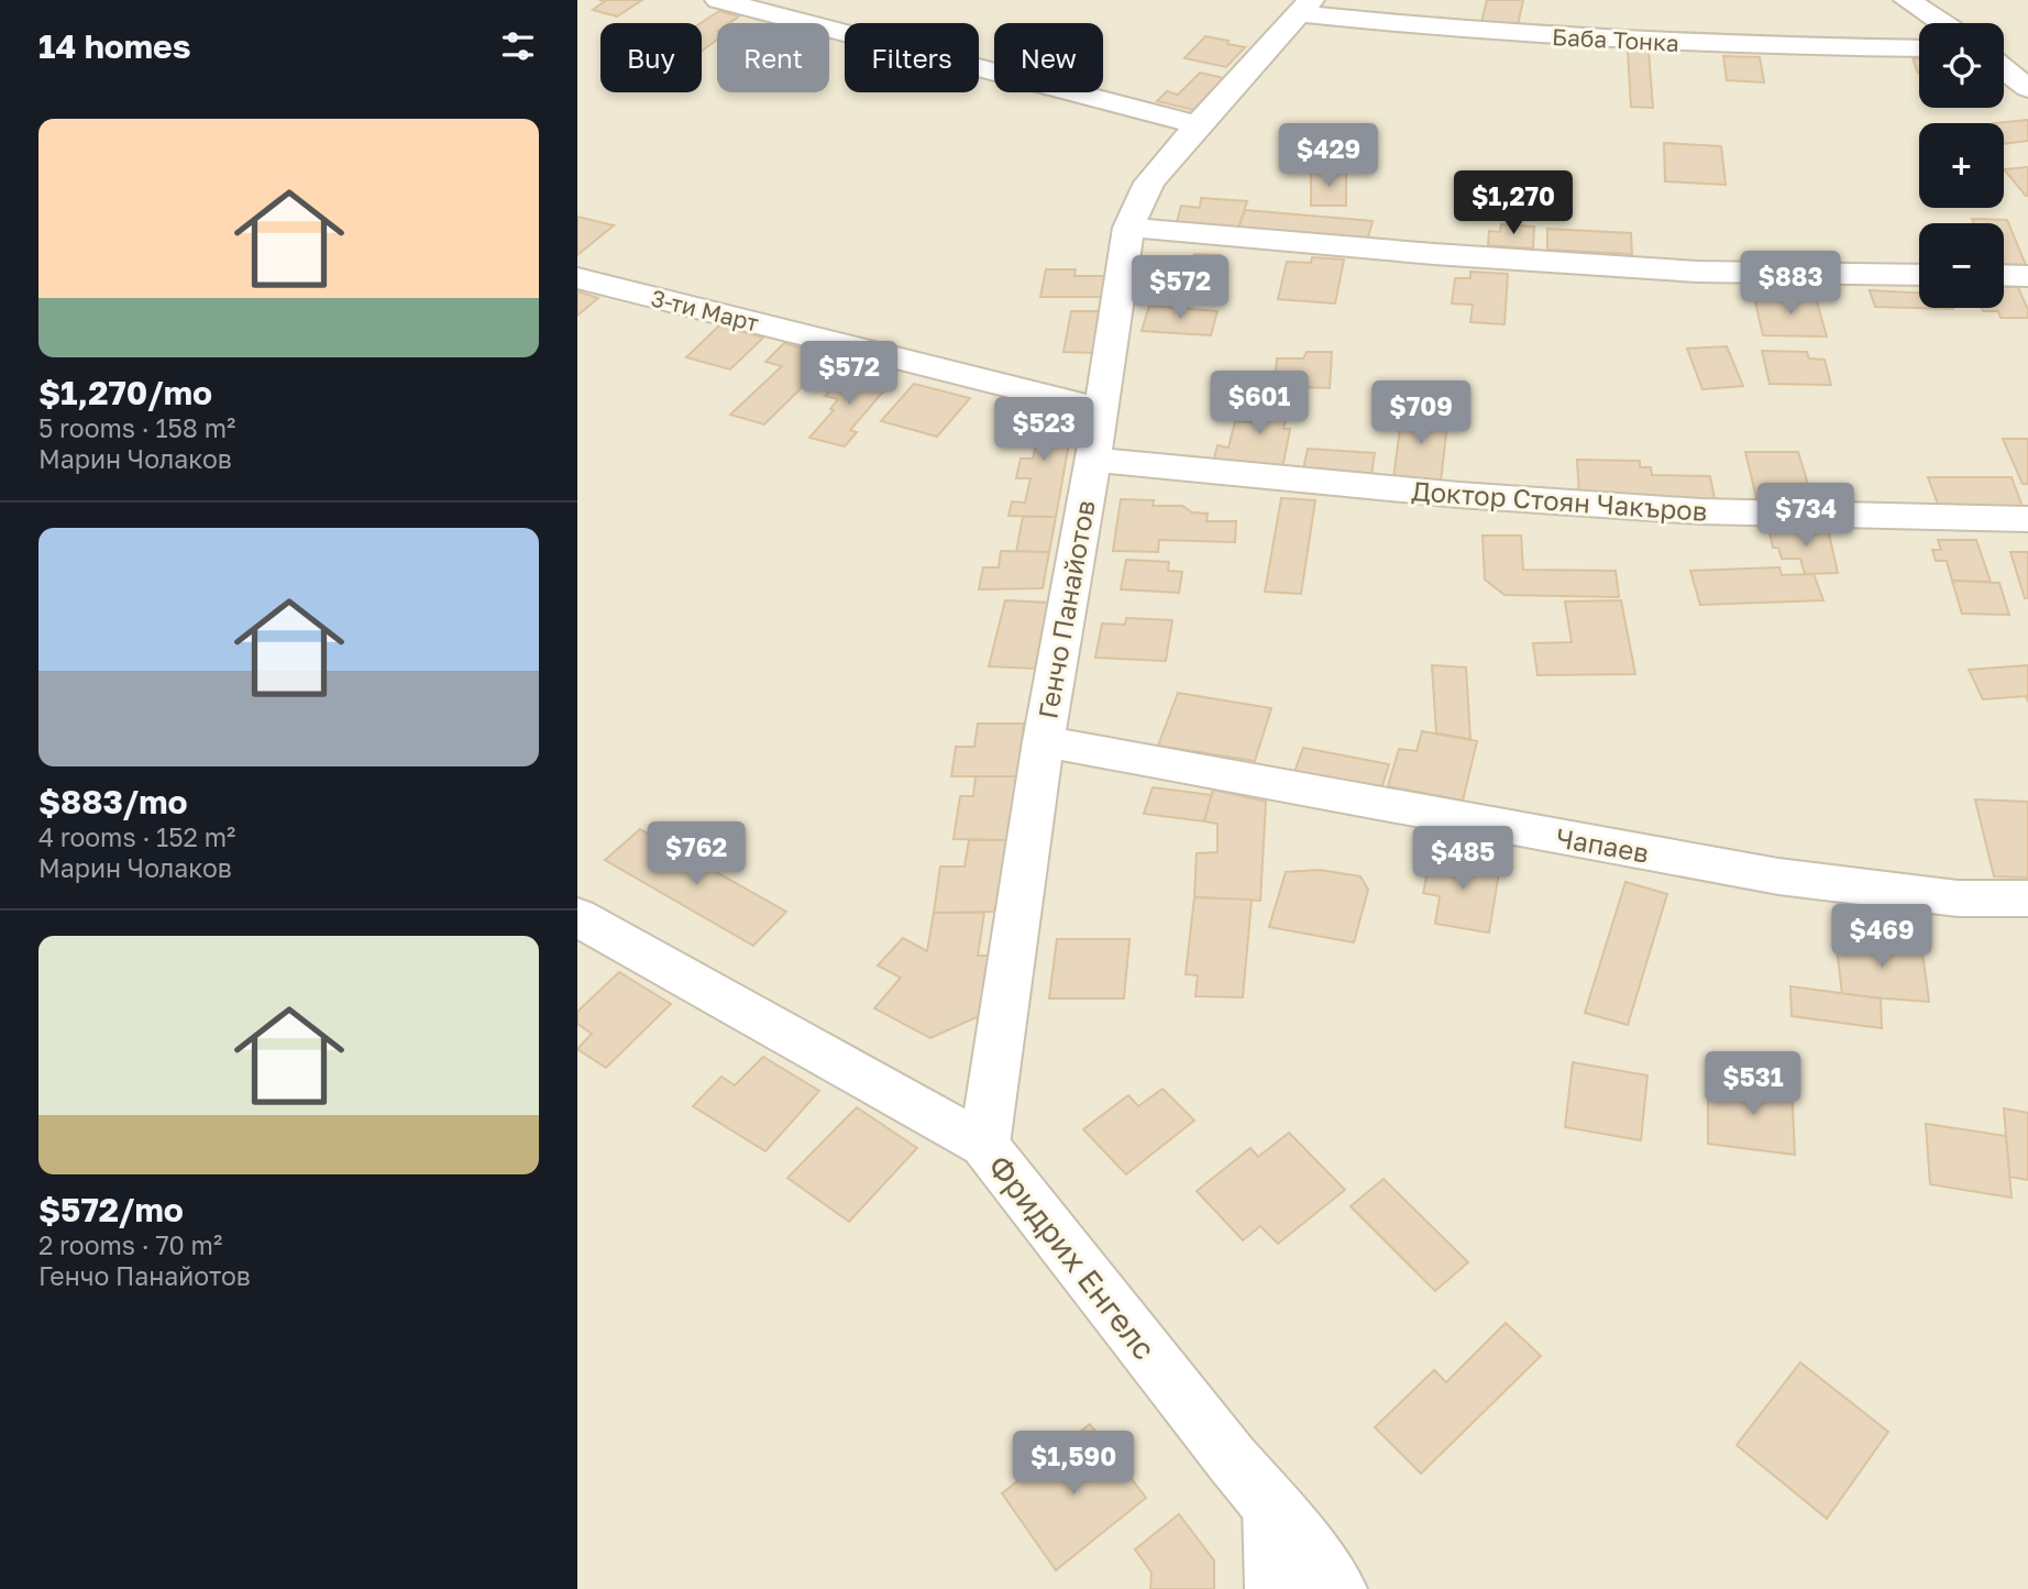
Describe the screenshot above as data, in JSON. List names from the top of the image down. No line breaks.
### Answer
{"streets":{"street":["Баба Тонка","3-ти Март","Доктор Стоян Чакъров","Генчо Панайотов","Чапаев","Фридрих Енгелс"]},"crossings":[["Баба Тонка","Генчо Панайотов"],["3-ти Март","Генчо Панайотов"],["Доктор Стоян Чакъров","Генчо Панайотов"],["Генчо Панайотов","Чапаев"],["Генчо Панайотов","Фридрих Енгелс"]],"page":{"heading":"14 homes","map_buttons":["+","−"],"chip":["Buy","Rent","Filters","New"],"list":[{"name":"$1,270/mo","note":"5 rooms · 158 m² · Марин Чолаков"},{"name":"$883/mo","note":"4 rooms · 152 m² · Марин Чолаков"},{"name":"$572/mo","note":"2 rooms · 70 m² · Генчо Панайотов"}],"price":["$429","$1,270","$883","$572","$572","$601","$709","$523","$734","$762","$485","$469","$531","$1,590"]}}
